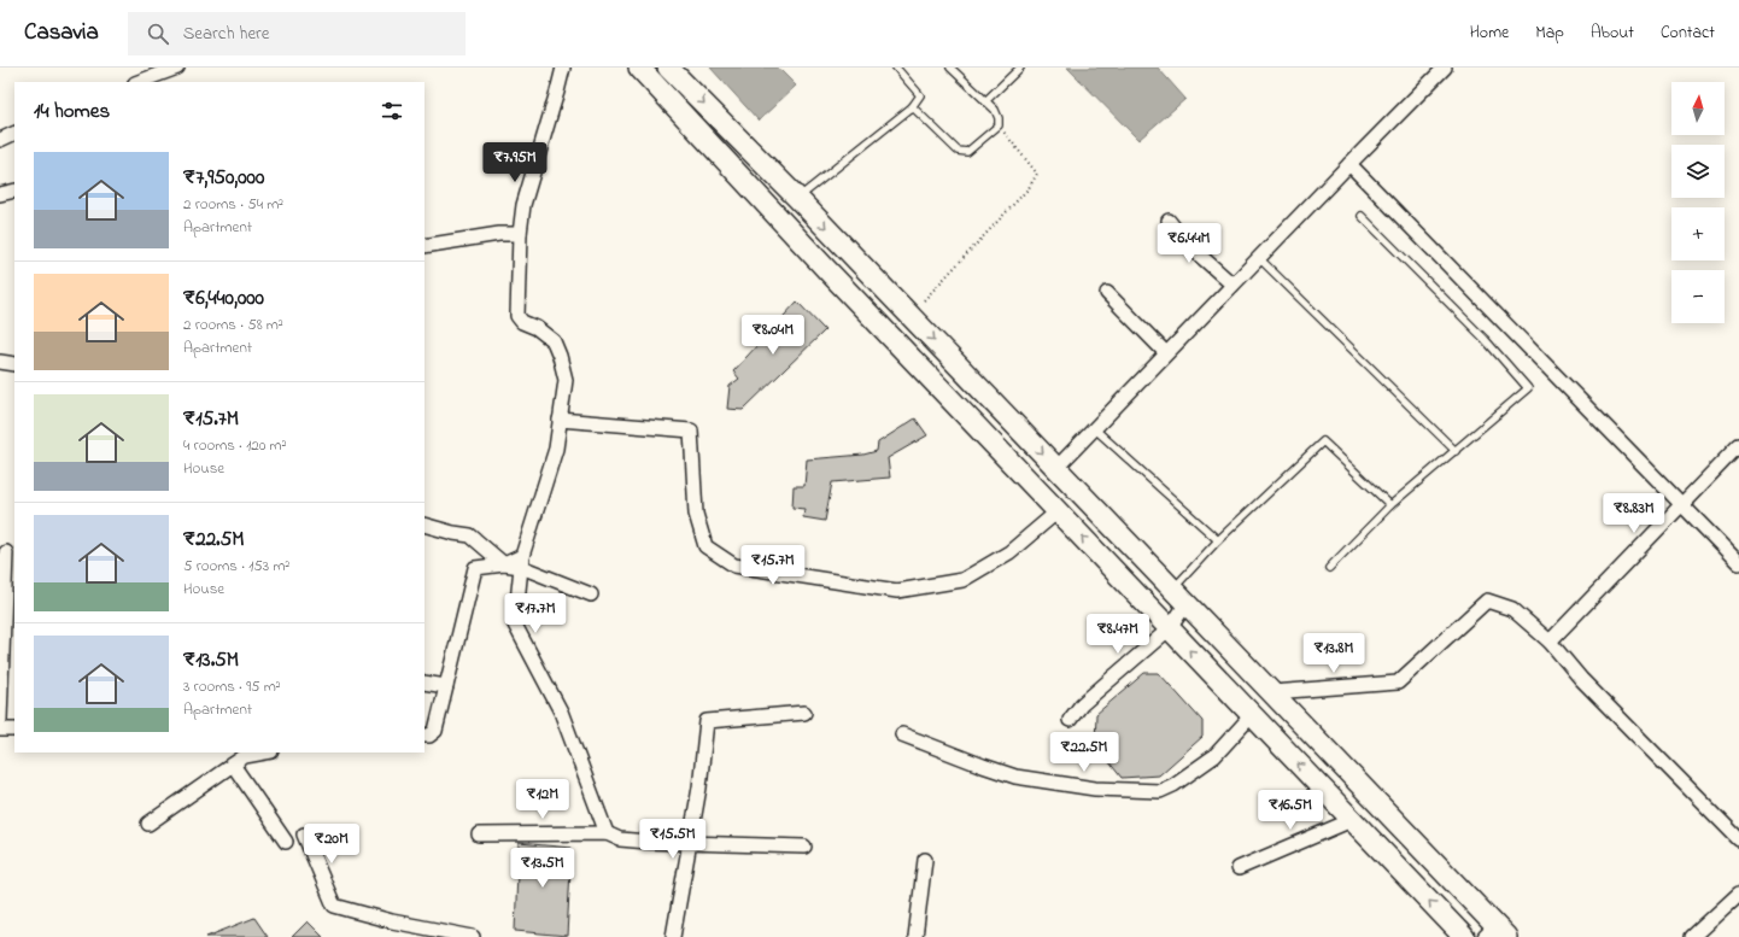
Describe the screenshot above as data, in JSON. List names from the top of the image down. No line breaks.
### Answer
{"north":"top","page":{"header":"Casavia","search":"Search here","nav":["Home","Map","About","Contact"],"map_buttons":["+","−"],"heading":"14 homes","list":[{"name":"₹7,950,000","note":"2 rooms · 54 m² · Apartment"},{"name":"₹6,440,000","note":"2 rooms · 58 m² · Apartment"},{"name":"₹15.7M","note":"4 rooms · 120 m² · House"},{"name":"₹22.5M","note":"5 rooms · 153 m² · House"},{"name":"₹13.5M","note":"3 rooms · 95 m² · Apartment"}],"price":["₹7.95M","₹6.44M","₹8.04M","₹8.83M","₹15.7M","₹17.7M","₹8.47M","₹13.8M","₹22.5M","₹12M","₹16.5M","₹15.5M","₹20M","₹13.5M"]}}
